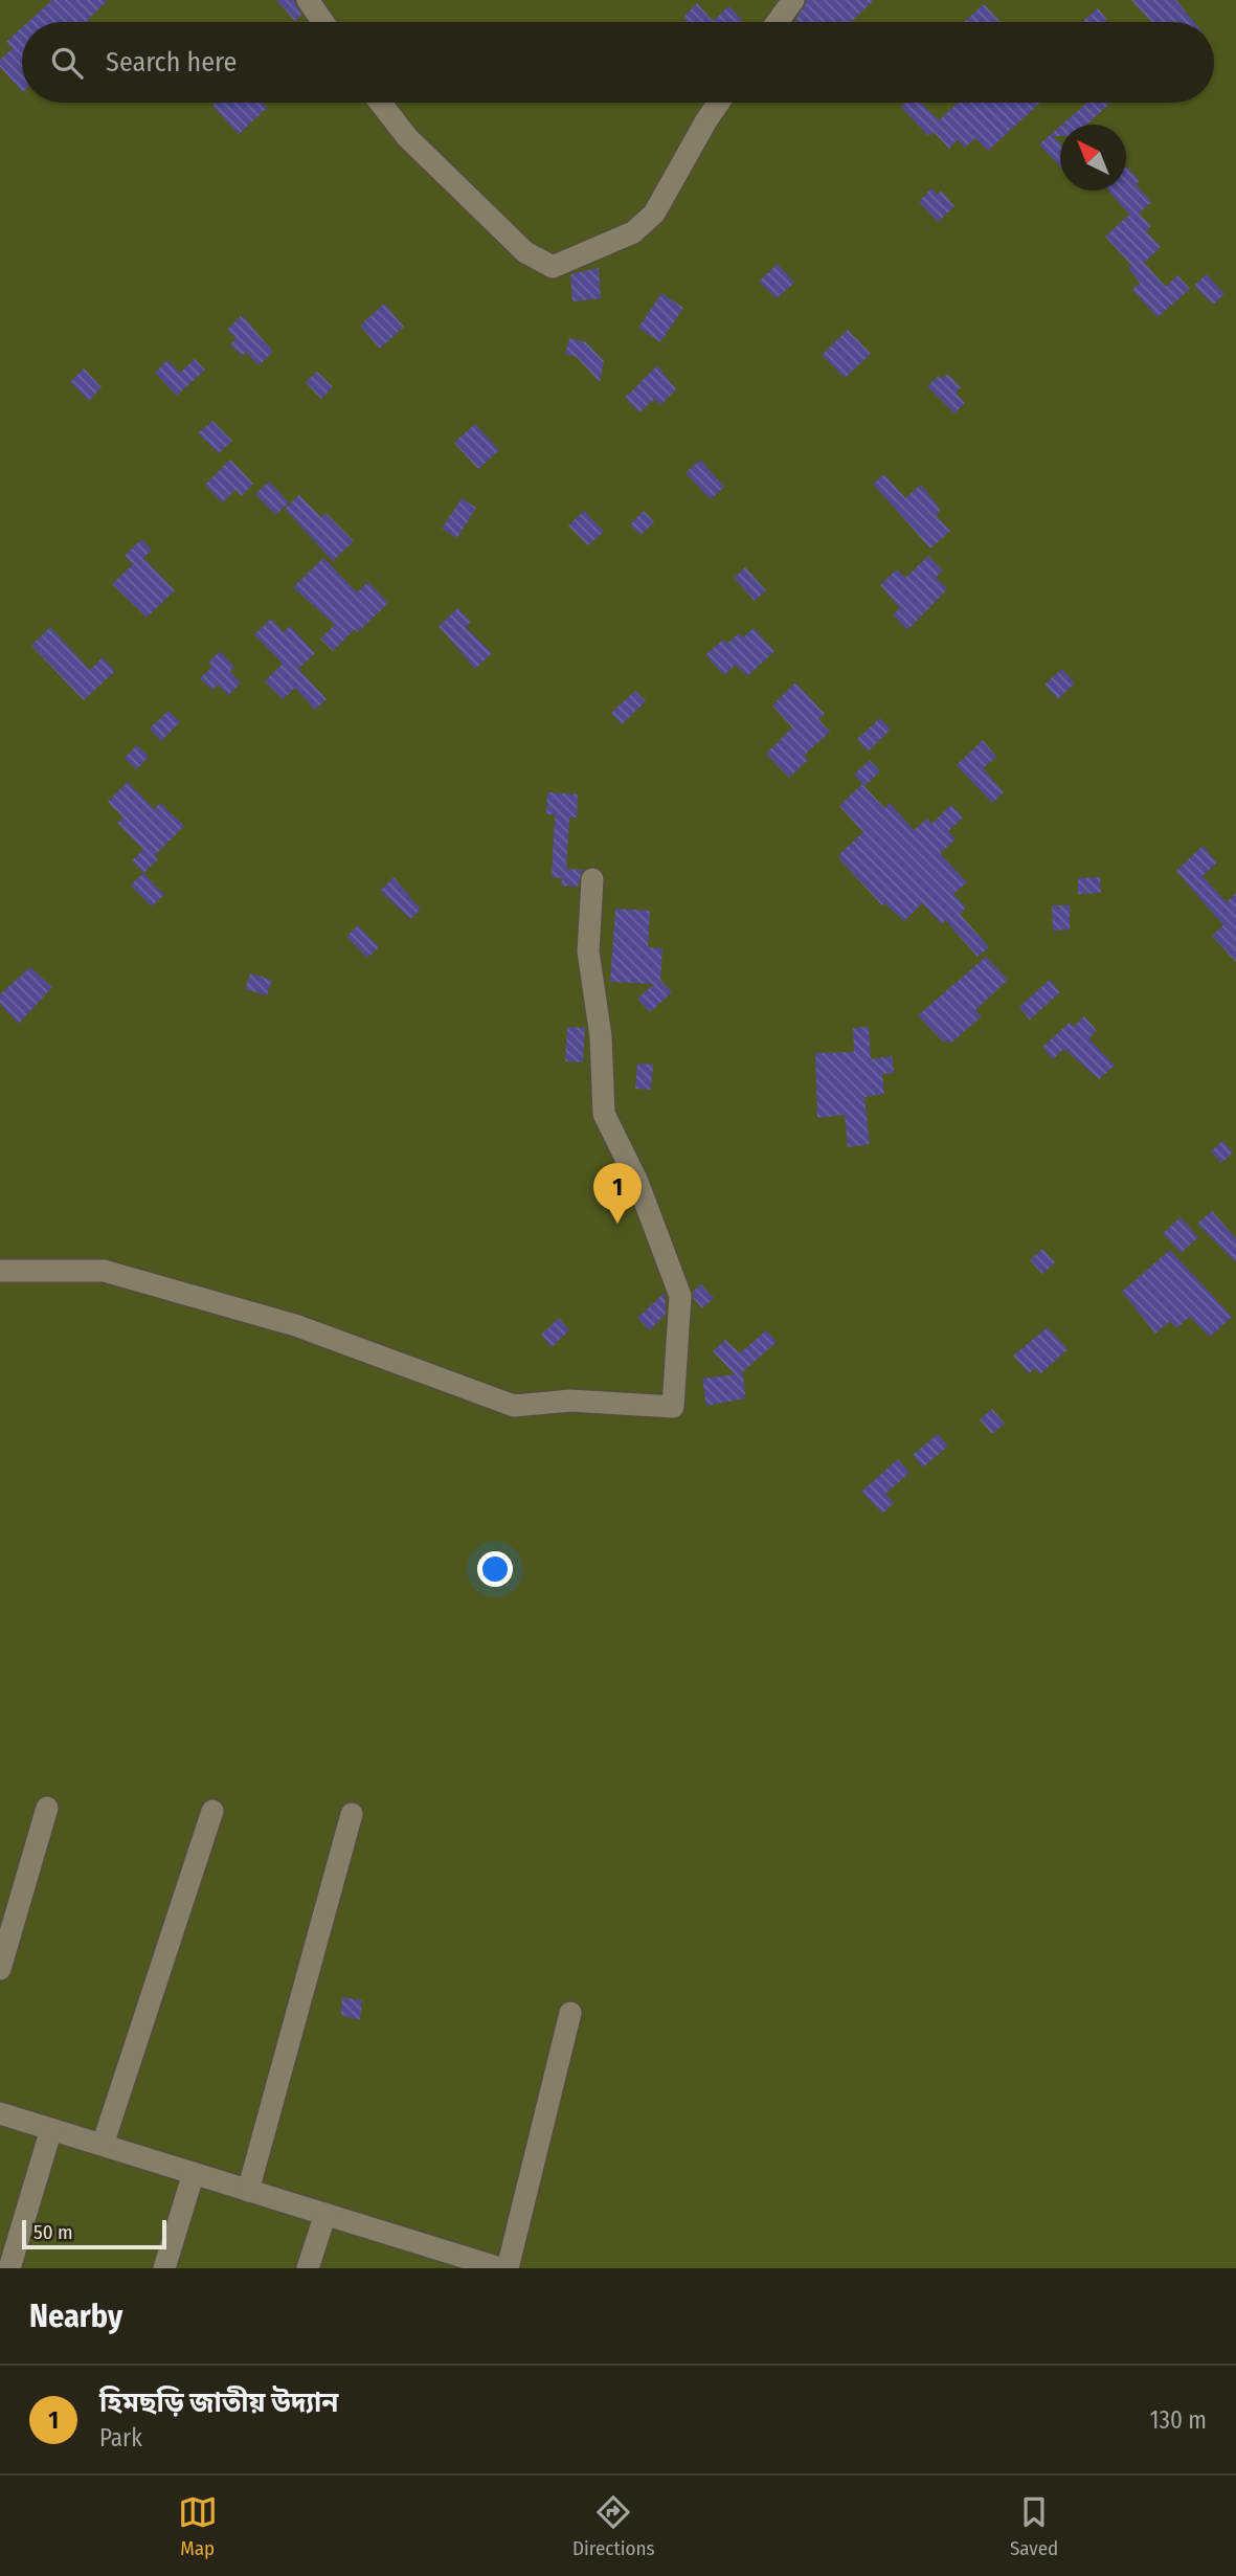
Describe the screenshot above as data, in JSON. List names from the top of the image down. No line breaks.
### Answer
{"scale_bar":"50 m","north":"top left","page":{"search":"Search here","pins":"1","scale":"50 m","heading":"Nearby","list":[{"mark":"1","name":"হিমছড়ি জাতীয় উদ্যান","note":"Park","value":"130 m"}],"nav":["Map","Directions","Saved"]}}
